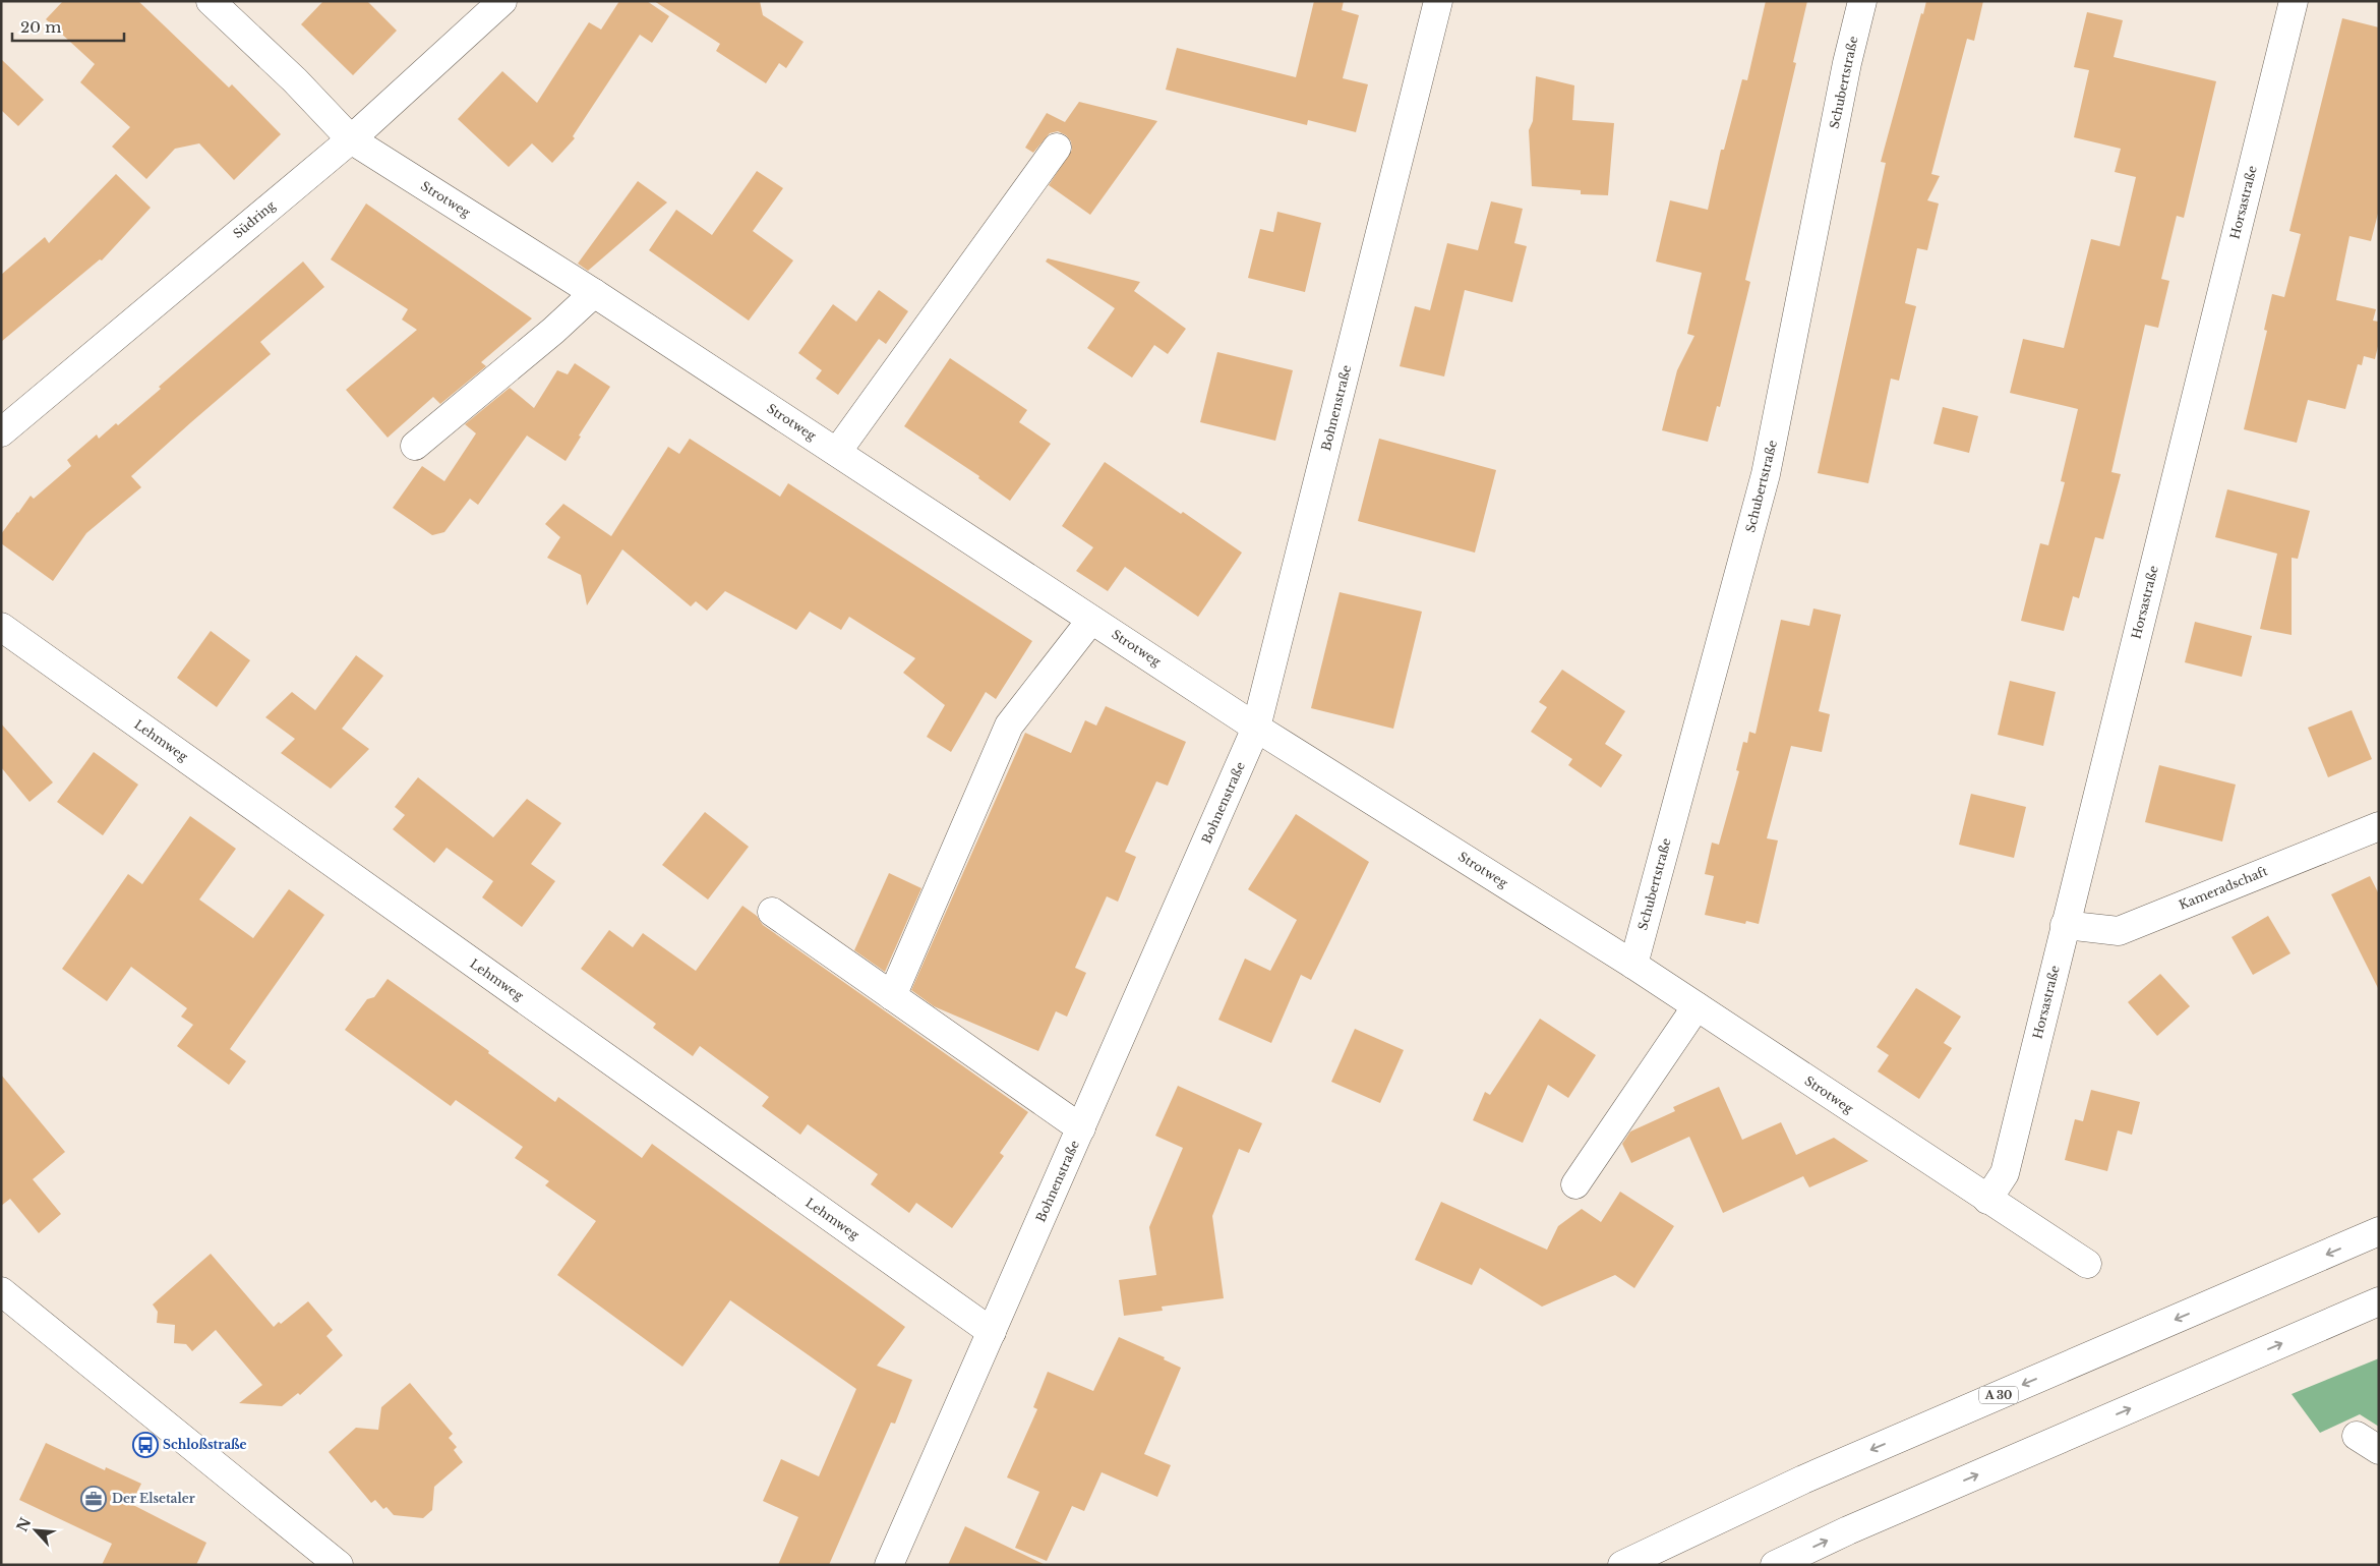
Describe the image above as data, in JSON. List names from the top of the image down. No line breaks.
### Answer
{"streets":{"main road":["Schubertstraße","Strotweg","Horsastraße","Südring","Bohnenstraße","Lehmweg","Kameradschaft","A 30"]},"crossings":[["Schubertstraße","Strotweg"],["Strotweg","Horsastraße"],["Strotweg","Südring"],["Strotweg","Bohnenstraße"],["Horsastraße","Kameradschaft"],["Bohnenstraße","Lehmweg"]],"places":{"bus stop":["Schloßstraße"],"office":["Der Elsetaler"]},"scale_bar":"20 m","north":"top left"}
